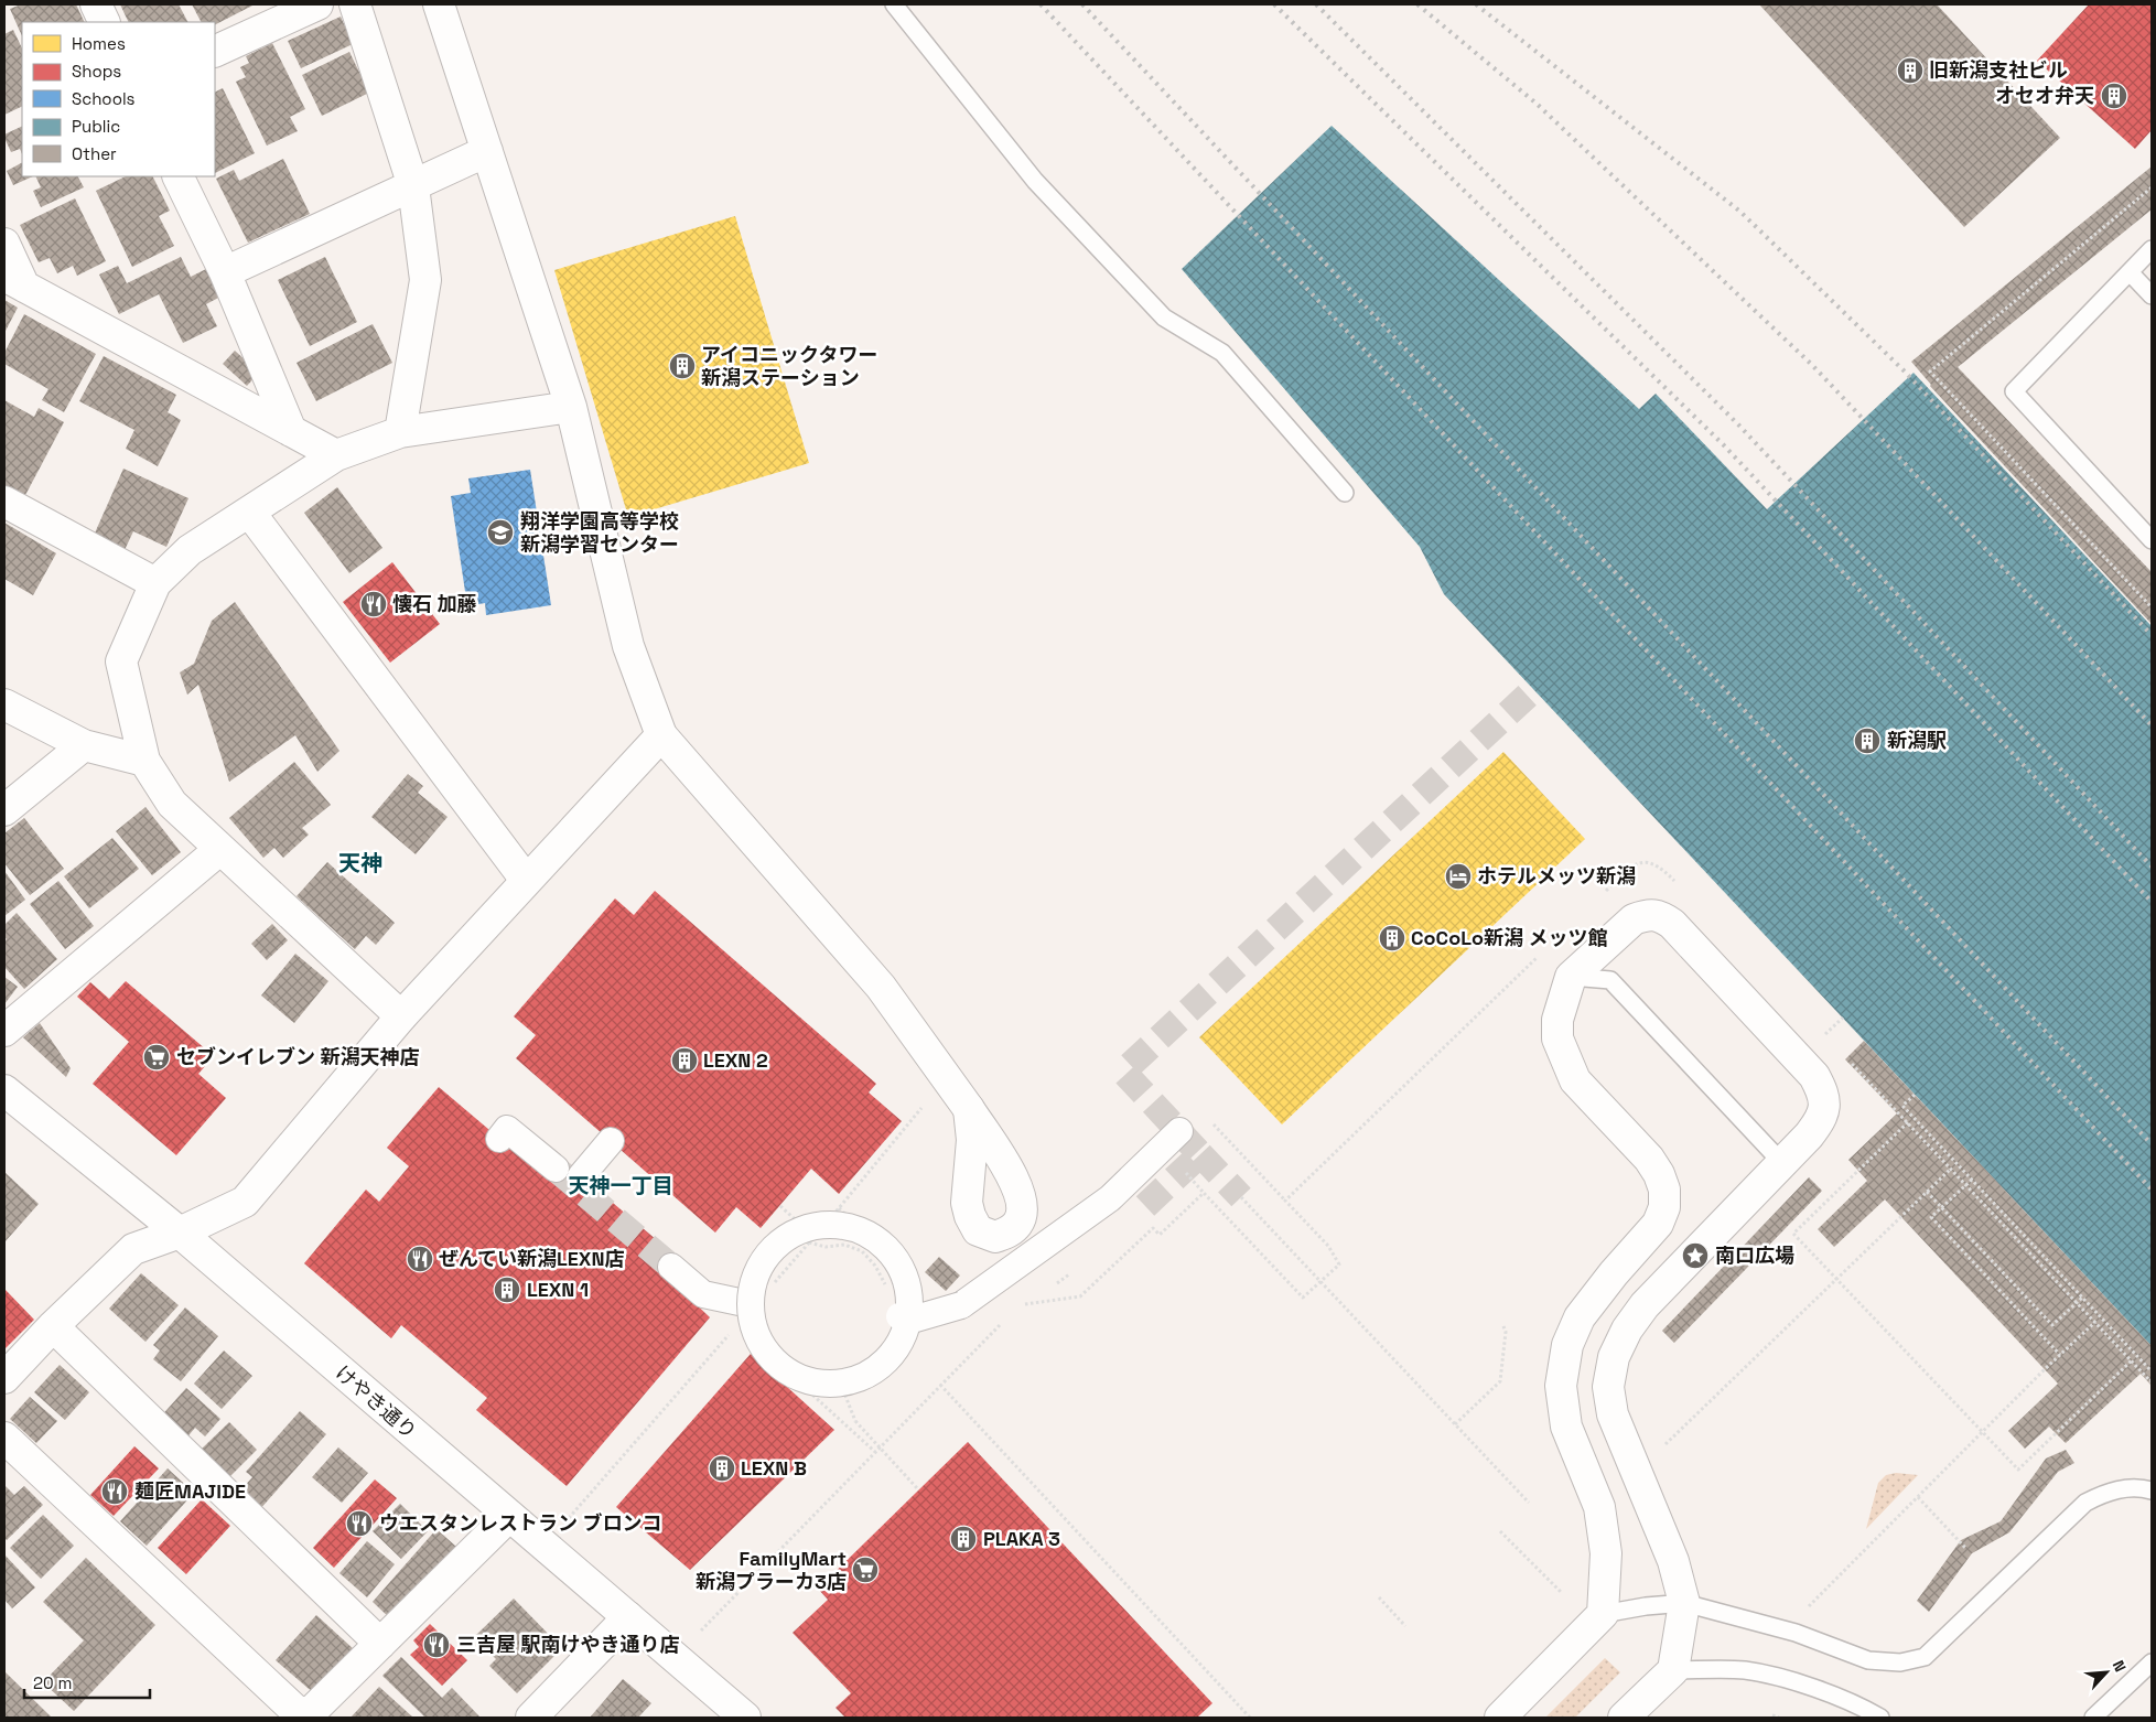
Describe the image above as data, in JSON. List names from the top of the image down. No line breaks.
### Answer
{"streets":{"street":["けやき通り"]},"districts":["天神","天神一丁目"],"places":{"building":["旧新潟支社ビル","オセオ弁天","アイコニックタワー 新潟ステーション","新潟駅","CoCoLo新潟 メッツ館","LEXN 2","LEXN 1","LEXN B","PLAKA 3"],"school or university":["翔洋学園高等学校 新潟学習センター"],"restaurant":["懐石 加藤","ぜんてい新潟LEXN店","麺匠MAJIDE","ウエスタンレストラン ブロンコ","三吉屋 駅南けやき通り店"],"hotel":["ホテルメッツ新潟"],"supermarket":["セブンイレブン 新潟天神店","FamilyMart 新潟プラーカ3店"],"place":["南口広場"]},"legend":["Homes","Shops","Schools","Public","Other"],"scale_bar":"20 m","north":"top right"}
